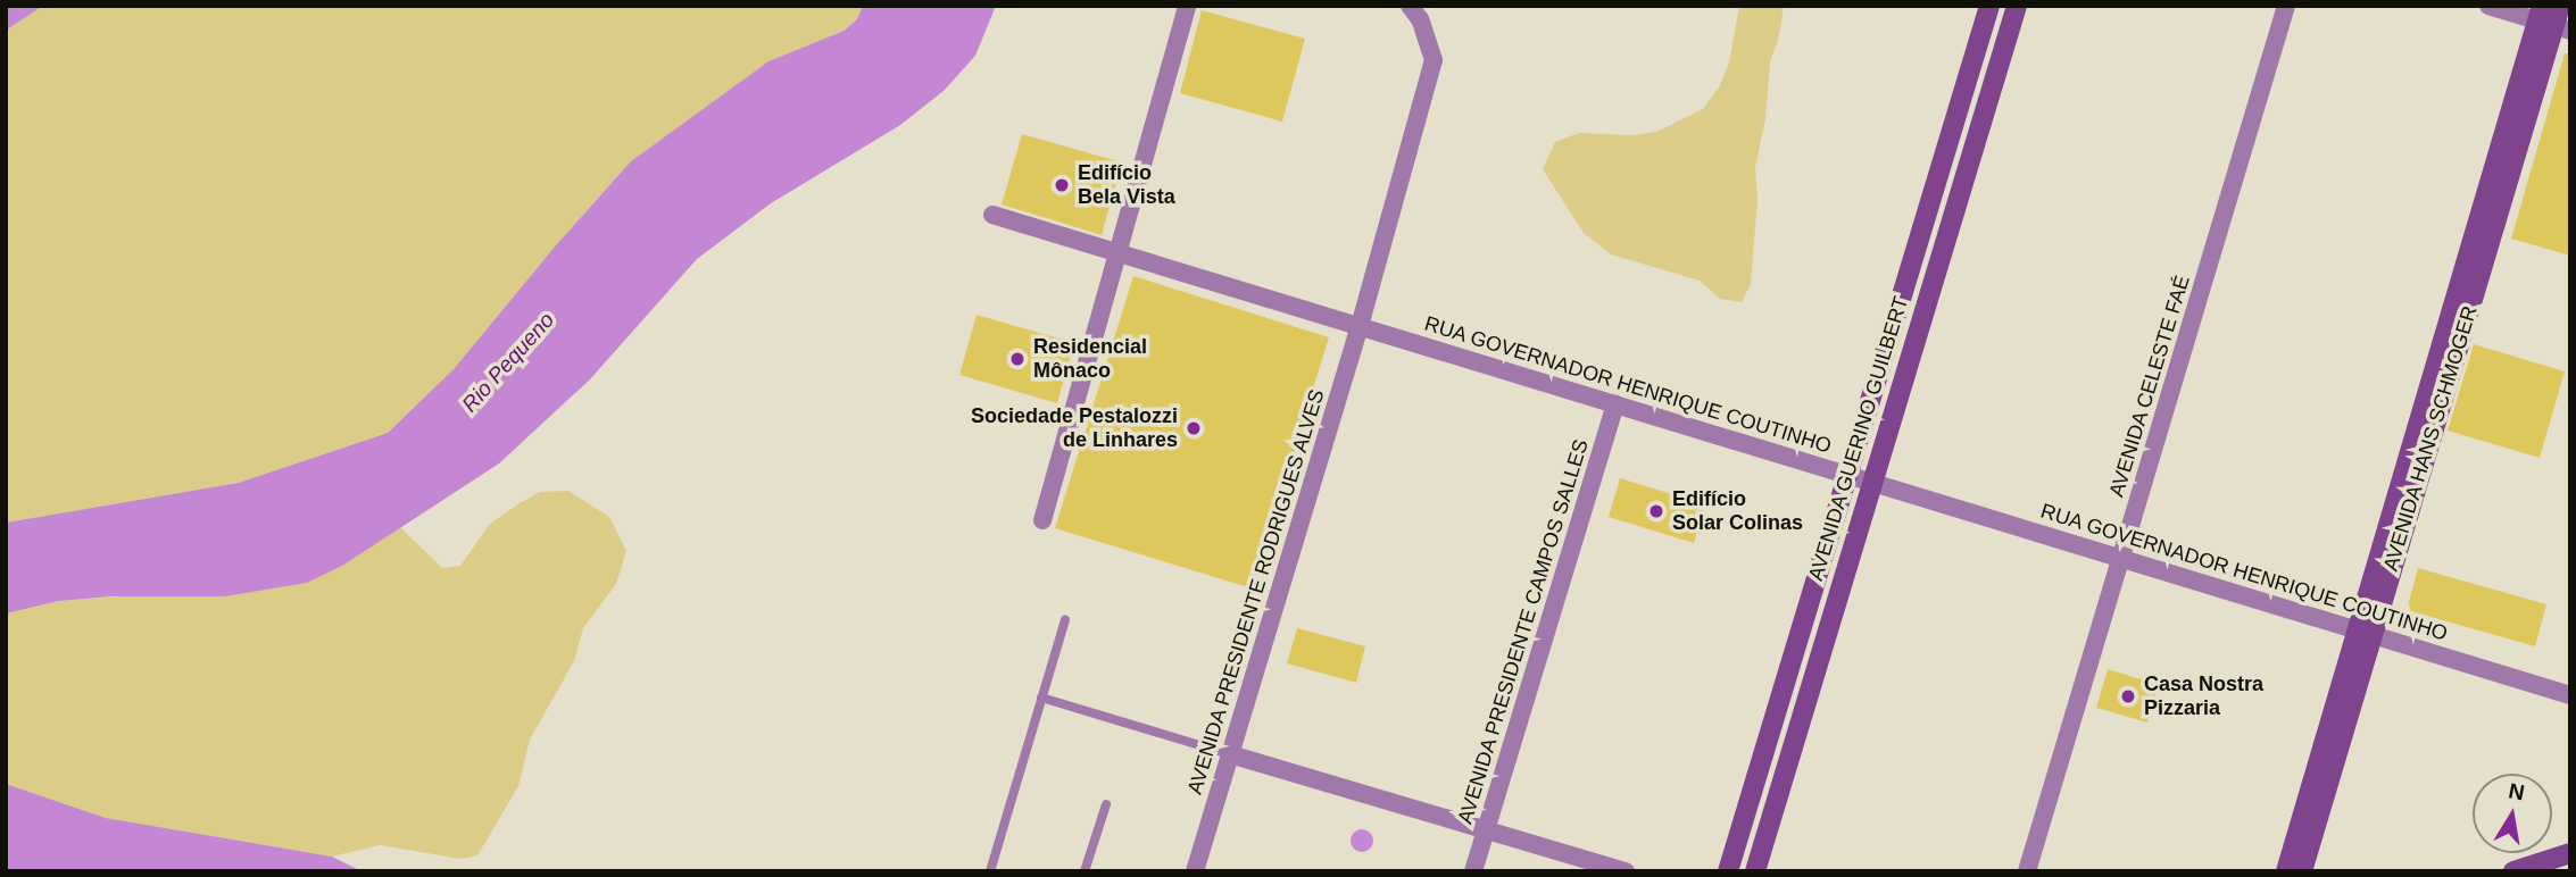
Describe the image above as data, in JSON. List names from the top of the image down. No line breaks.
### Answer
{"streets":{"main road":["AVENIDA GUERINO GUILBERT","AVENIDA HANS SCHMOGER"],"street":["RUA GOVERNADOR HENRIQUE COUTINHO","AVENIDA CELESTE FAÉ","AVENIDA PRESIDENTE RODRIGUES ALVES","AVENIDA PRESIDENTE CAMPOS SALLES"]},"crossings":[["RUA GOVERNADOR HENRIQUE COUTINHO","AVENIDA CELESTE FAÉ"],["RUA GOVERNADOR HENRIQUE COUTINHO","AVENIDA GUERINO GUILBERT"],["RUA GOVERNADOR HENRIQUE COUTINHO","AVENIDA HANS SCHMOGER"],["RUA GOVERNADOR HENRIQUE COUTINHO","AVENIDA PRESIDENTE RODRIGUES ALVES"],["RUA GOVERNADOR HENRIQUE COUTINHO","AVENIDA PRESIDENTE CAMPOS SALLES"]],"water":["Rio Pequeno"],"places":["Edifício Bela Vista","Residencial Mônaco","Sociedade Pestalozzi de Linhares","Edifício Solar Colinas","Casa Nostra Pizzaria"],"north":"top"}
